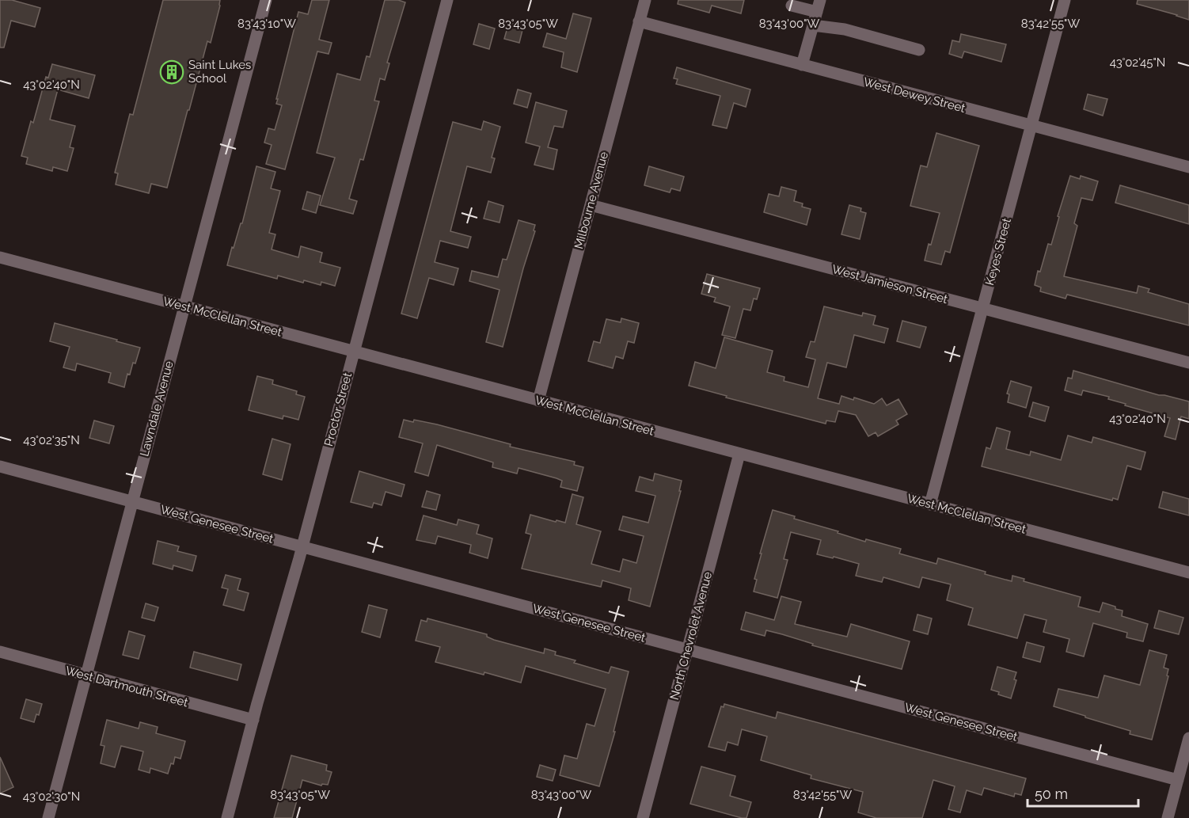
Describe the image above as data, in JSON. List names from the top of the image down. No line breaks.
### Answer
{"streets":{"street":["West Dewey Street","Milbourne Avenue","Keyes Street","West Jamieson Street","West McClellan Street","Lawndale Avenue","Proctor Street","West Genesee Street","North Chevrolet Avenue","West Dartmouth Street"]},"crossings":[["West Dewey Street","Milbourne Avenue"],["West Dewey Street","Keyes Street"],["Milbourne Avenue","West Jamieson Street"],["Milbourne Avenue","West McClellan Street"],["Keyes Street","West Jamieson Street"],["Keyes Street","West McClellan Street"],["West McClellan Street","Lawndale Avenue"],["West McClellan Street","Proctor Street"],["West McClellan Street","North Chevrolet Avenue"],["Lawndale Avenue","West Genesee Street"],["Lawndale Avenue","West Dartmouth Street"],["Proctor Street","West Genesee Street"],["Proctor Street","West Dartmouth Street"],["West Genesee Street","North Chevrolet Avenue"]],"places":{"building":["Saint Lukes School"]},"scale_bar":"50 m","coordinates":["83°43'10\"W","83°43'05\"W","83°43'00\"W","83°42'55\"W","43°02'45\"N","43°02'40\"N","43°02'35\"N","43°02'30\"N"]}
